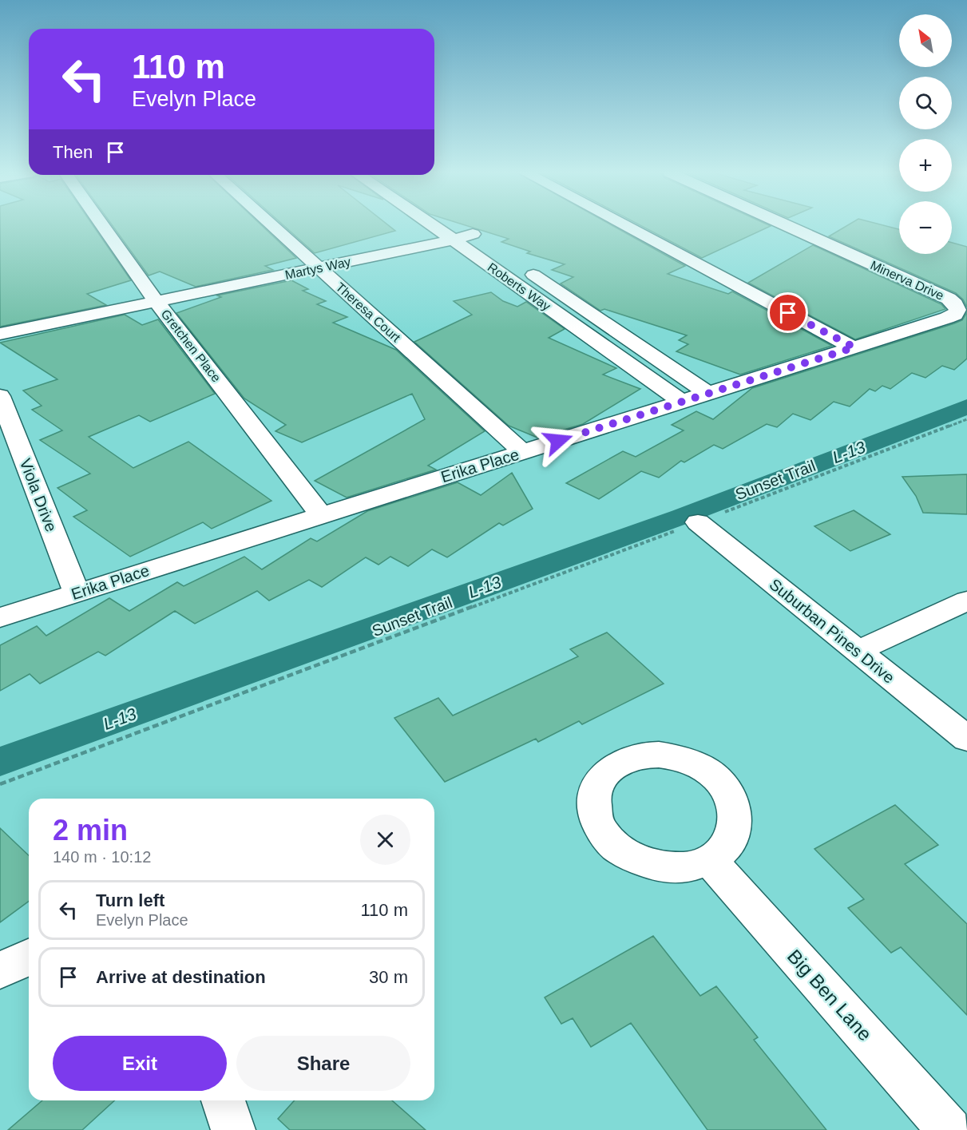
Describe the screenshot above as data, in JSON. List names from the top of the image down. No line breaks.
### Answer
{"streets":{"street":["Martys Way","Minerva Drive","Roberts Way","Theresa Court","Gretchen Place","Erika Place","Viola Drive","Suburban Pines Drive","Big Ben Lane"],"path":["Sunset Trail"]},"crossings":[["Martys Way","Roberts Way"],["Martys Way","Theresa Court"],["Martys Way","Gretchen Place"],["Minerva Drive","Erika Place"],["Roberts Way","Erika Place"],["Theresa Court","Erika Place"],["Gretchen Place","Erika Place"],["Erika Place","Viola Drive"],["Sunset Trail","Suburban Pines Drive"]],"water":["L-13"],"north":"top left","page":{"map_buttons":["+","−"],"turn":["110 m","Evelyn Place"],"then":"Then","heading":["2 min","140 m · 10:12"],"list":[{"name":"Turn left","note":"Evelyn Place","value":"110 m"},{"name":"Arrive at destination","value":"30 m"}],"buttons":["Exit","Share"]}}
